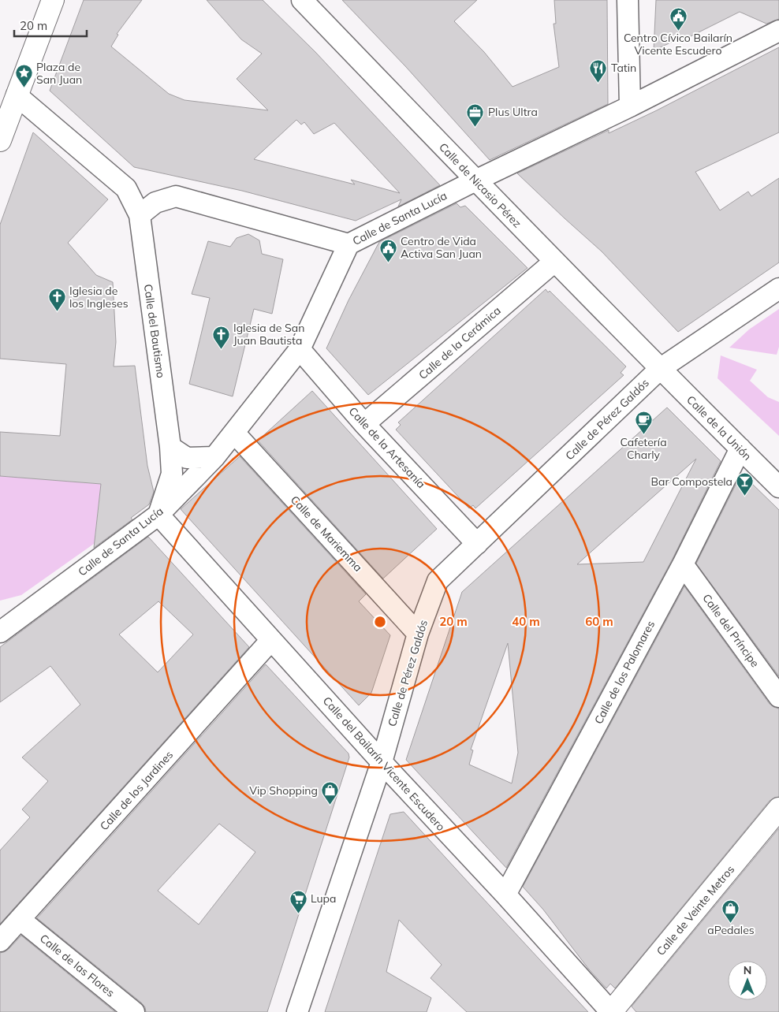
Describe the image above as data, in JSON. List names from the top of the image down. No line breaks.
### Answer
{"streets":{"street":["Calle de Nicasio Pérez","Calle de Santa Lucía","Calle del Bautismo","Calle de la Cerámica","Calle de Pérez Galdós","Calle de la Unión","Calle de la Artesanía","Calle de Mariemma","Calle del Príncipe","Calle de los Palomares","Calle del Bailarín Vicente Escudero","Calle de los Jardines","Calle de Veinte Metros","Calle de las Flores"]},"crossings":[["Calle de Nicasio Pérez","Calle de Santa Lucía"],["Calle de Nicasio Pérez","Calle de la Cerámica"],["Calle de Nicasio Pérez","Calle de Pérez Galdós"],["Calle de Nicasio Pérez","Calle de la Unión"],["Calle de Santa Lucía","Calle del Bautismo"],["Calle de Santa Lucía","Calle de la Artesanía"],["Calle de Santa Lucía","Calle de Mariemma"],["Calle de Santa Lucía","Calle del Bailarín Vicente Escudero"],["Calle del Bautismo","Calle del Bailarín Vicente Escudero"],["Calle de la Cerámica","Calle de la Artesanía"],["Calle de Pérez Galdós","Calle de la Unión"],["Calle de Pérez Galdós","Calle de la Artesanía"],["Calle de Pérez Galdós","Calle de Mariemma"],["Calle de Pérez Galdós","Calle del Bailarín Vicente Escudero"],["Calle de la Unión","Calle de los Palomares"],["Calle del Príncipe","Calle de los Palomares"],["Calle de los Palomares","Calle del Bailarín Vicente Escudero"],["Calle del Bailarín Vicente Escudero","Calle de los Jardines"],["Calle del Bailarín Vicente Escudero","Calle de Veinte Metros"],["Calle de los Jardines","Calle de las Flores"]],"places":{"public building":["Centro Cívico Bailarín Vicente Escudero","Centro de Vida Activa San Juan"],"restaurant":["Tatin"],"place":["Plaza de San Juan"],"office":["Plus Ultra"],"church":["Iglesia de los Ingleses","Iglesia de San Juan Bautista"],"cafe":["Cafetería Charly"],"bar":["Bar Compostela"],"shop":["Vip Shopping","aPedales"],"supermarket":["Lupa"]},"scale_bar":"20 m","north":"top","rings":["20 m","40 m","60 m"]}
